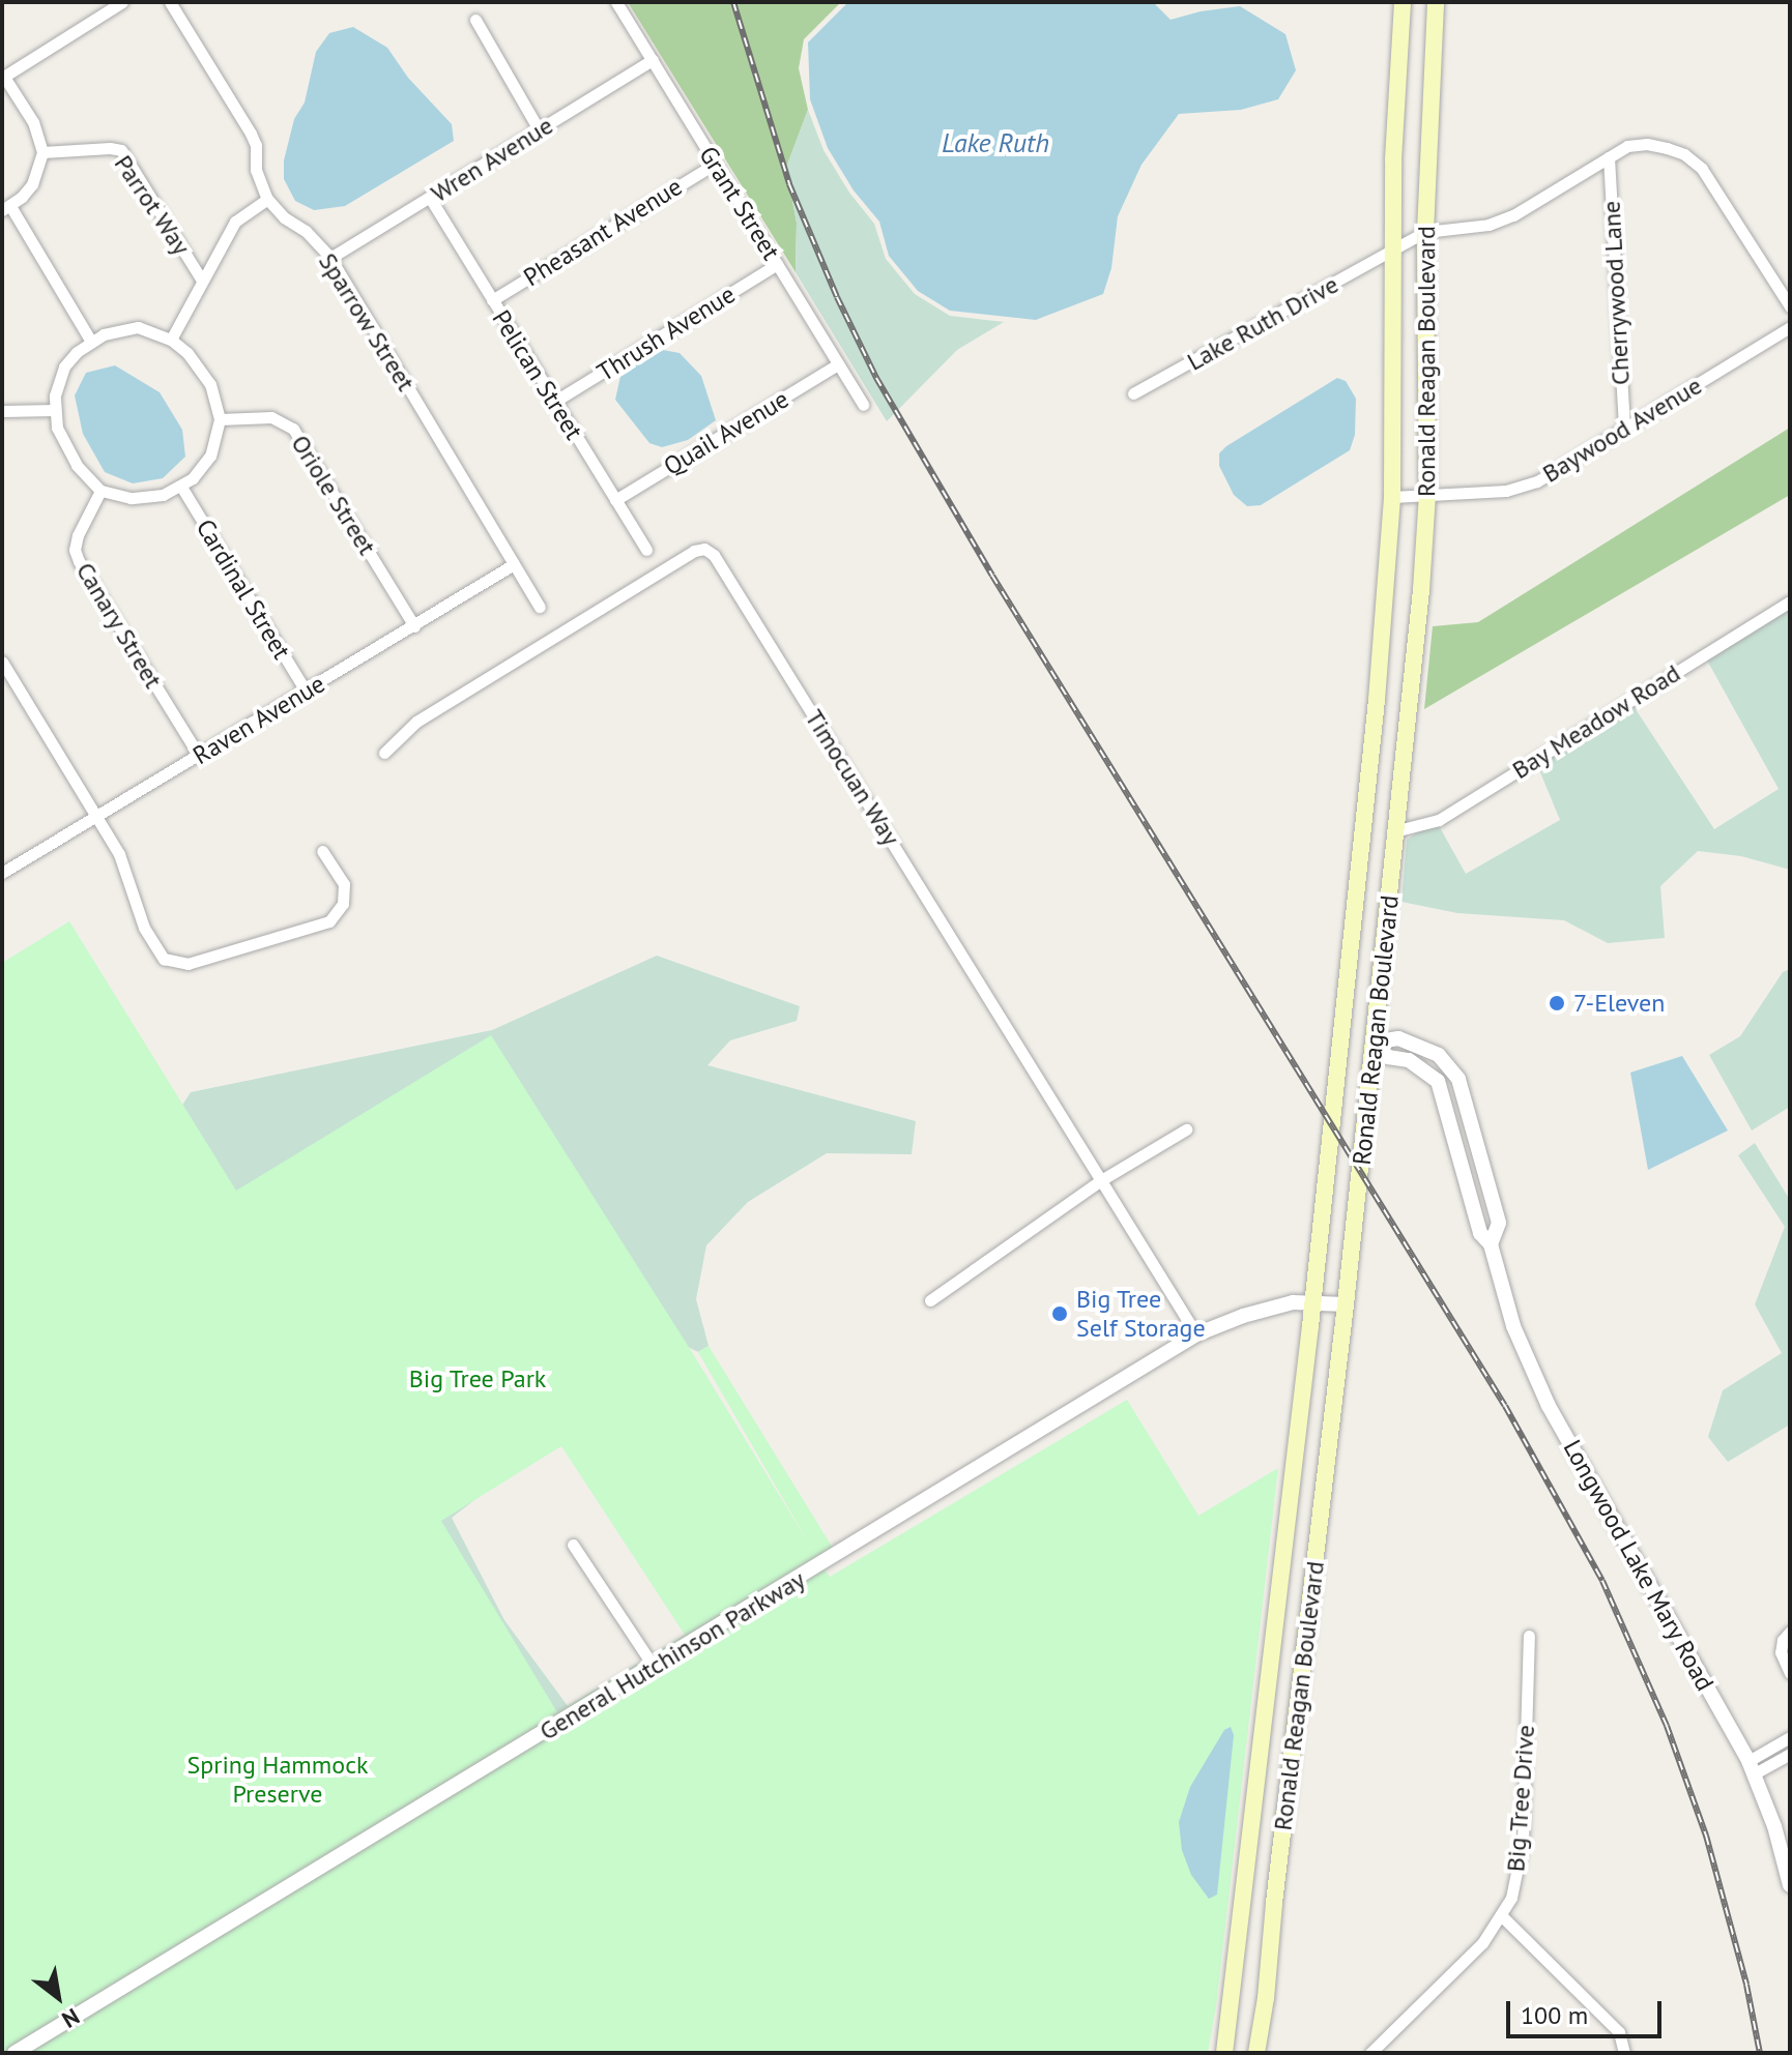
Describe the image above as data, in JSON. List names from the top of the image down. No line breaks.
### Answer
{"streets":{"main road":["Ronald Reagan Boulevard"],"street":["Wren Avenue","Grant Street","Parrot Way","Pheasant Avenue","Cherrywood Lane","Sparrow Street","Lake Ruth Drive","Thrush Avenue","Pelican Street","Baywood Avenue","Quail Avenue","Oriole Street","Cardinal Street","Canary Street","Raven Avenue","Bay Meadow Road","Timocuan Way","Longwood Lake Mary Road","General Hutchinson Parkway","Big Tree Drive"]},"crossings":[["Wren Avenue","Grant Street"],["Wren Avenue","Sparrow Street"],["Wren Avenue","Pelican Street"],["Grant Street","Pheasant Avenue"],["Grant Street","Thrush Avenue"],["Grant Street","Quail Avenue"],["Pheasant Avenue","Pelican Street"],["Cherrywood Lane","Baywood Avenue"],["Sparrow Street","Raven Avenue"],["Lake Ruth Drive","Ronald Reagan Boulevard"],["Thrush Avenue","Pelican Street"],["Ronald Reagan Boulevard","Baywood Avenue"],["Ronald Reagan Boulevard","Bay Meadow Road"],["Ronald Reagan Boulevard","Longwood Lake Mary Road"],["Ronald Reagan Boulevard","General Hutchinson Parkway"],["Pelican Street","Quail Avenue"],["Oriole Street","Cardinal Street"],["Oriole Street","Canary Street"],["Oriole Street","Raven Avenue"],["Cardinal Street","Canary Street"],["Cardinal Street","Raven Avenue"],["Canary Street","Raven Avenue"],["Timocuan Way","General Hutchinson Parkway"]],"water":["Lake Ruth"],"parks":["Big Tree Park","Spring Hammock Preserve"],"places":["7-Eleven","Big Tree Self Storage"],"scale_bar":"100 m","north":"bottom right"}
